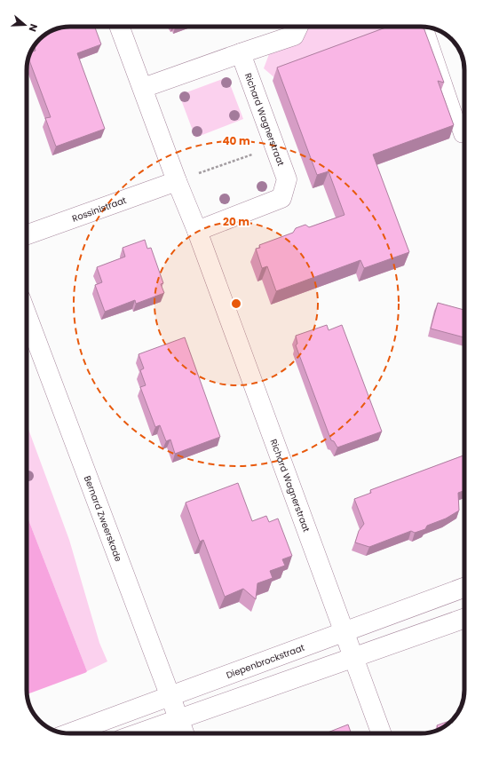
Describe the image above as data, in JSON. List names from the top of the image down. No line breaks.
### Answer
{"streets":{"street":["Richard Wagnerstraat","Rossinistraat","Bernard Zweerskade","Diepenbrockstraat"]},"crossings":[["Richard Wagnerstraat","Rossinistraat"],["Richard Wagnerstraat","Diepenbrockstraat"],["Bernard Zweerskade","Diepenbrockstraat"]],"north":"right","rings":["40 m","20 m"]}
